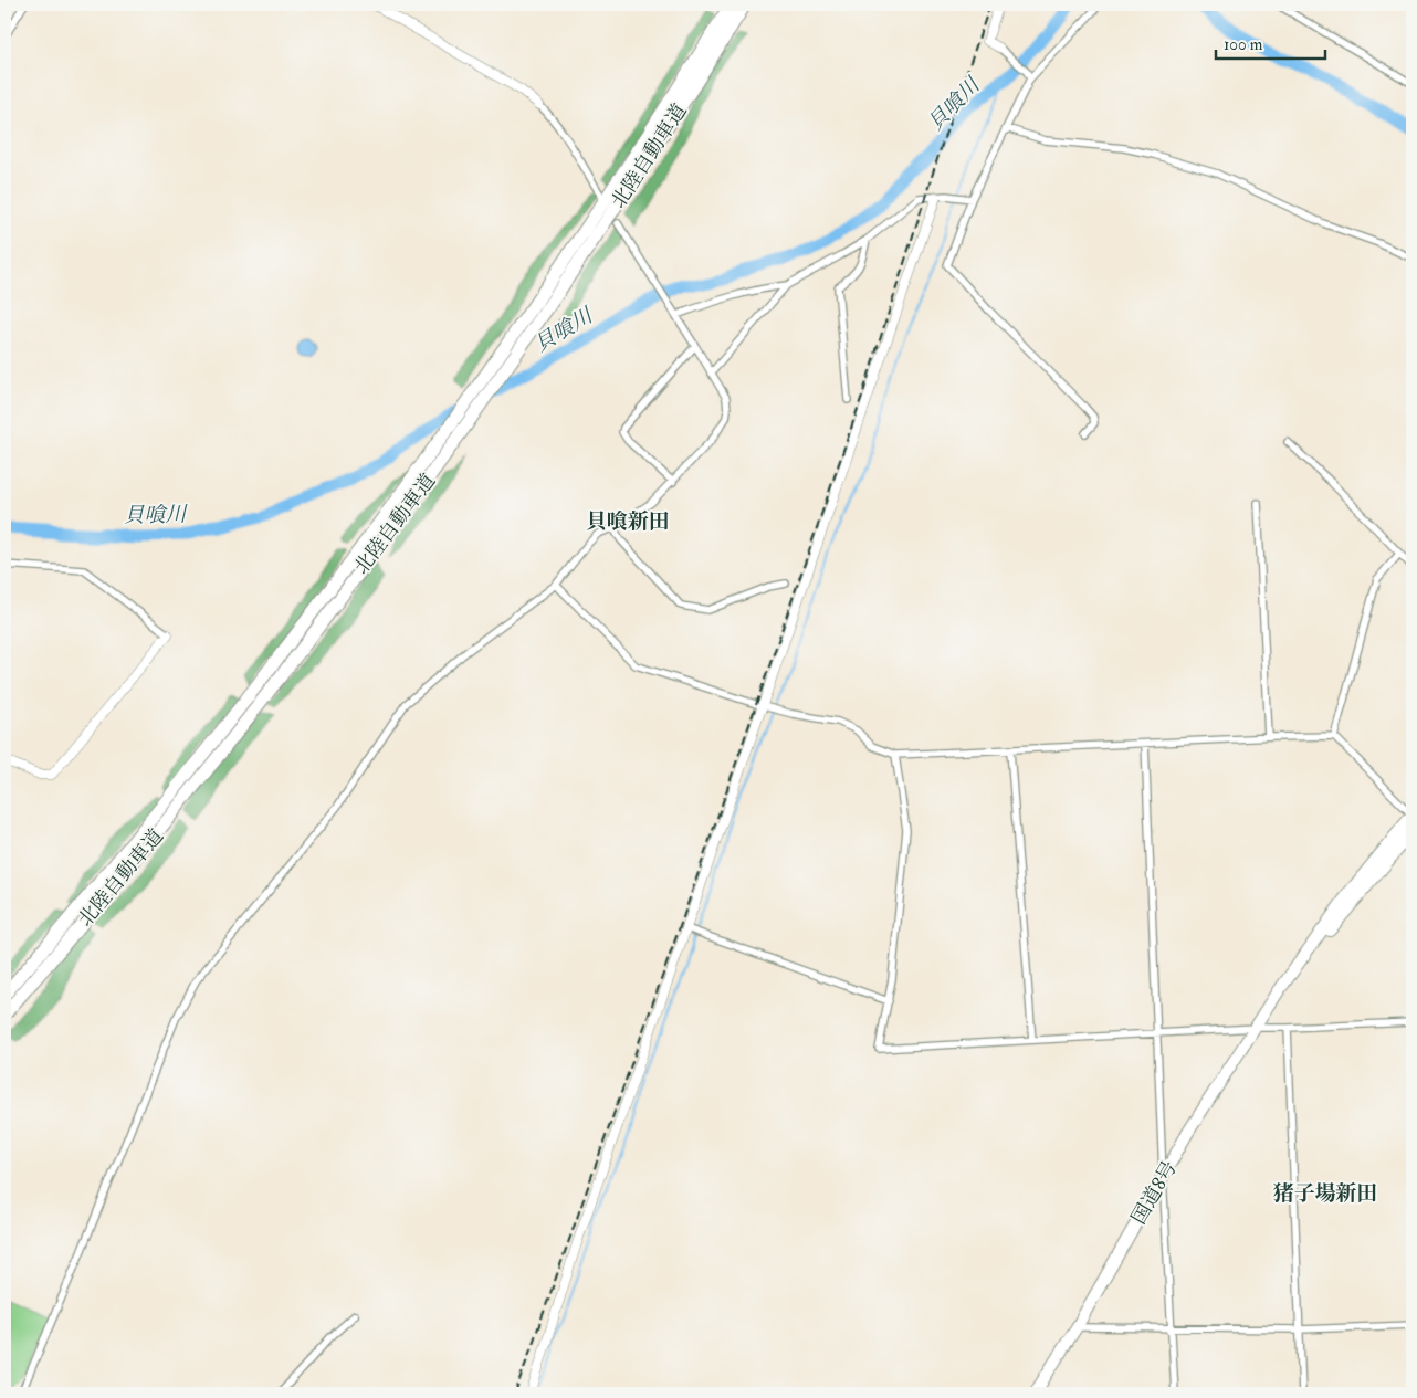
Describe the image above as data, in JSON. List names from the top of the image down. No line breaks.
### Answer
{"streets":{"highway":["北陸自動車道","国道8号"]},"districts":["貝喰新田","猪子場新田"],"water":["貝喰川"],"scale_bar":"100 m"}
